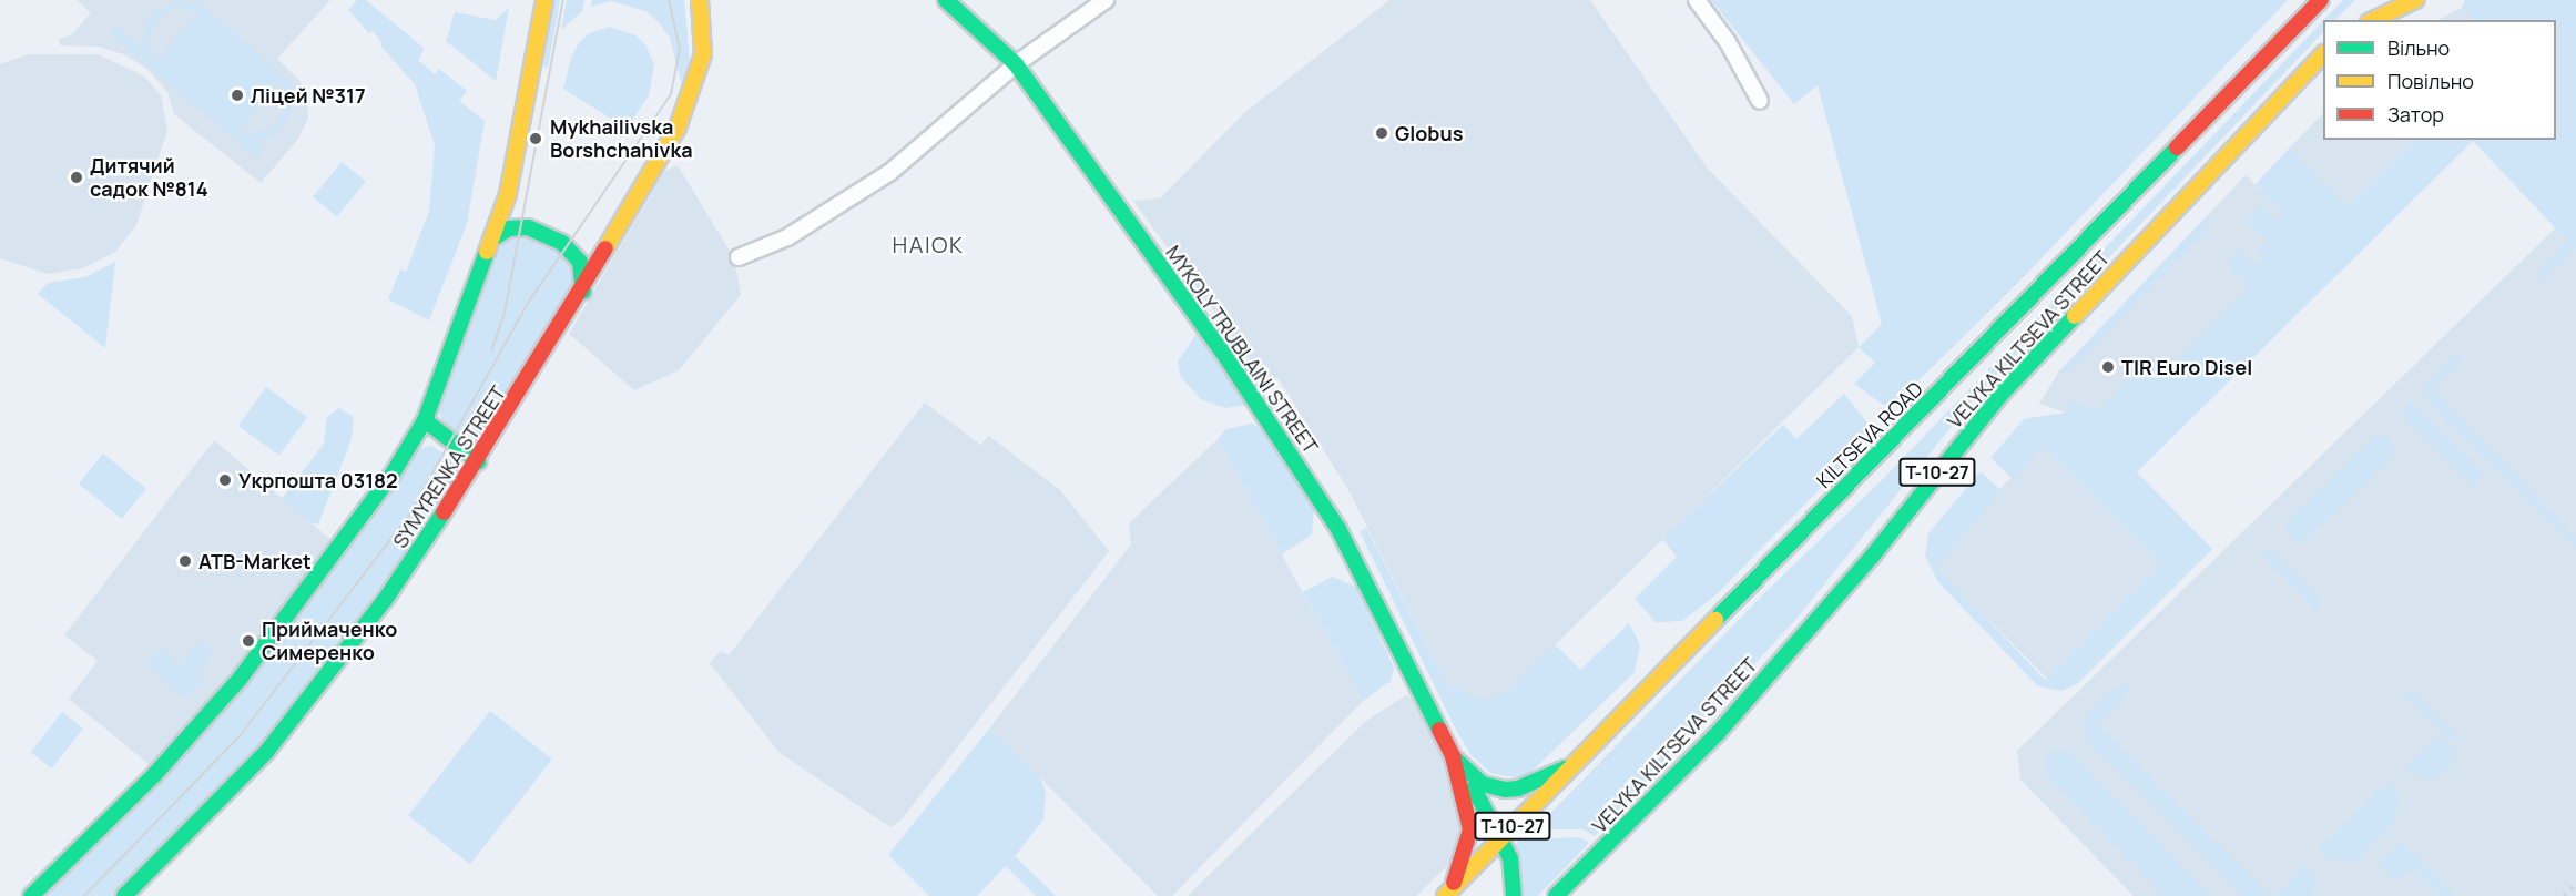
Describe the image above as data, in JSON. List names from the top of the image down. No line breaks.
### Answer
{"streets":{"main road":["VELYKA KILTSEVA STREET","MYKOLY TRUBLAINI STREET","KILTSEVA ROAD","SYMYRENKA STREET","Т-10-27"]},"crossings":[["MYKOLY TRUBLAINI STREET","KILTSEVA ROAD"]],"districts":["HAIOK"],"places":["Ліцей №317","Globus","Mykhailivska Borshchahivka","Дитячий садок №814","TIR Euro Disel","Укрпошта 03182","ATB-Market","Приймаченко Симеренко"],"legend":["Вільно","Повільно","Затор"]}
